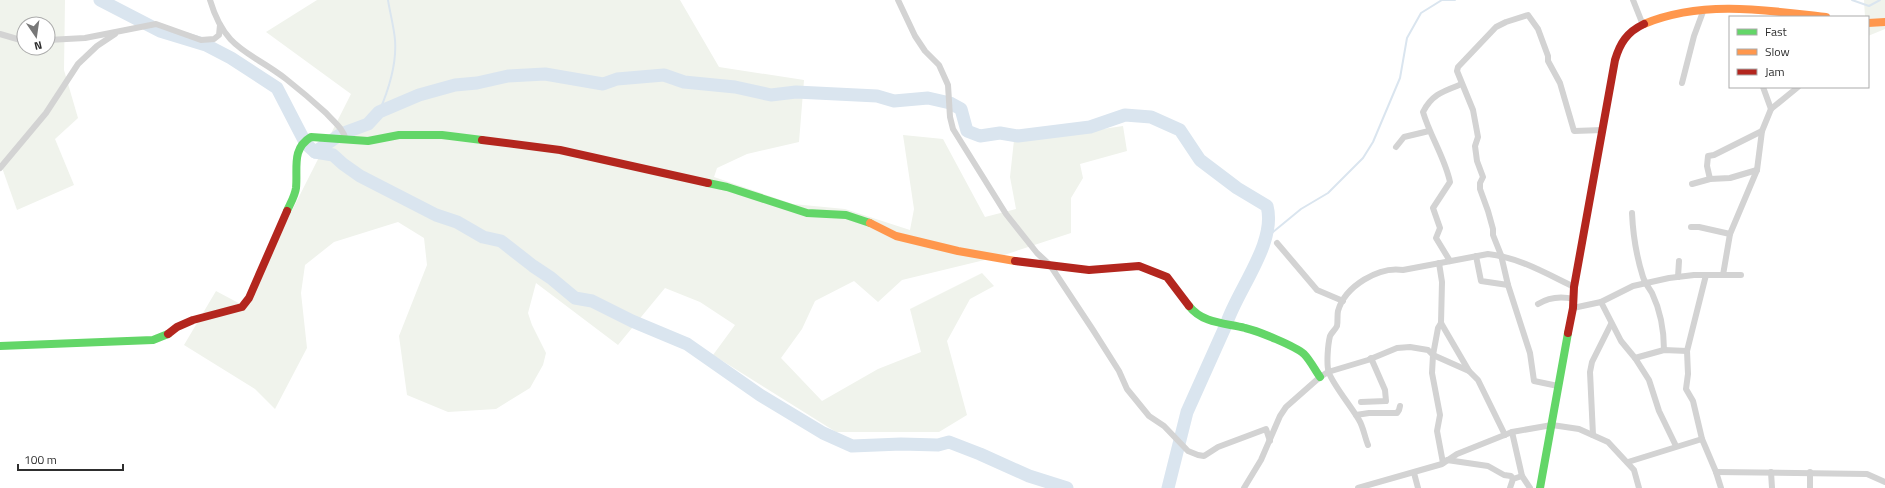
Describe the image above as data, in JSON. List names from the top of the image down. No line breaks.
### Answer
{"legend":["Fast","Slow","Jam"],"scale_bar":"100 m","north":"bottom"}
